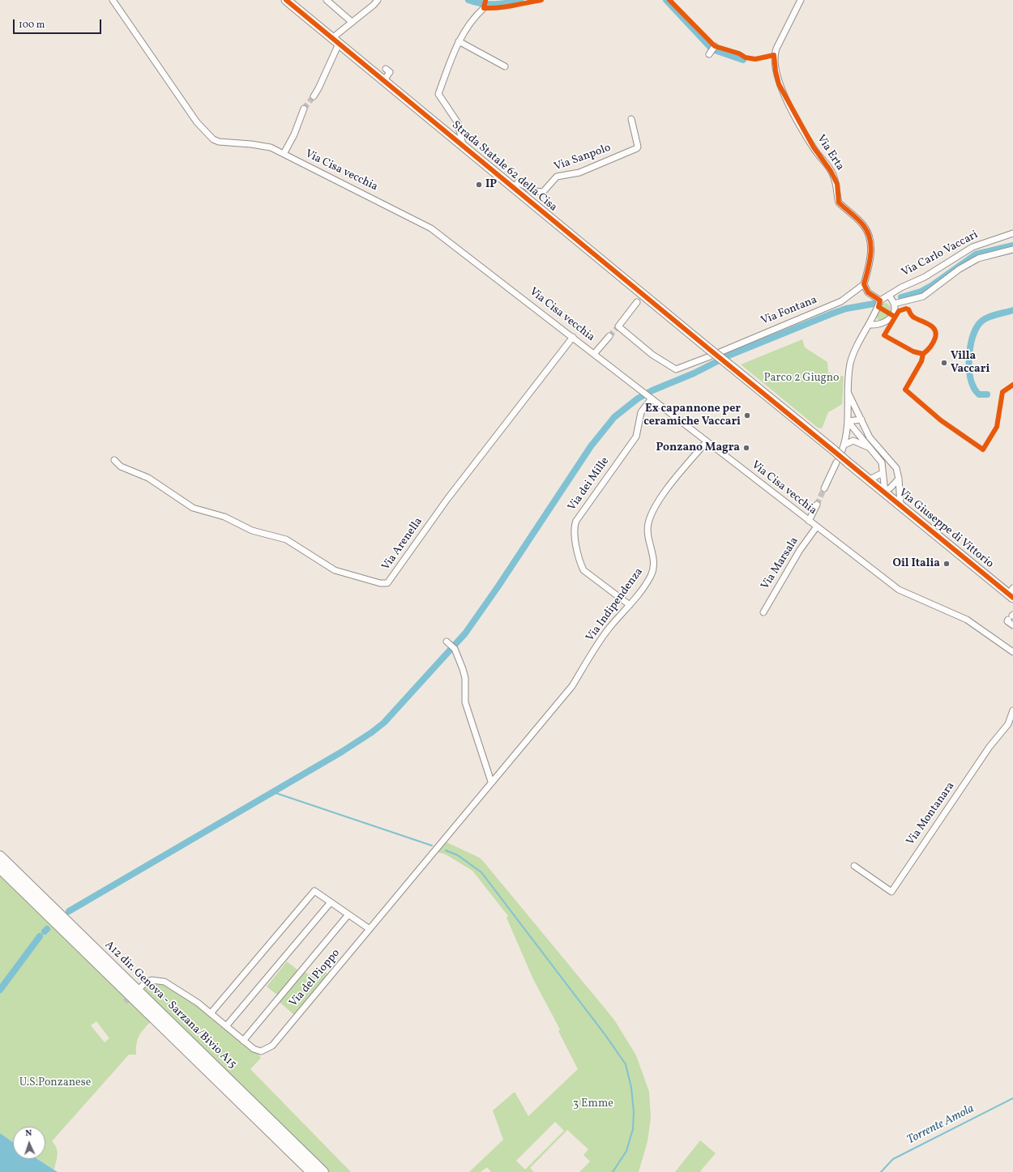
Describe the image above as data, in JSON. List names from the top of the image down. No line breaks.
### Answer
{"streets":{"highway":["A12 dir. Genova - Sarzana/Bivio A15"],"main road":["Strada Statale 62 della Cisa","Via Giuseppe di Vittorio"],"street":["Via Erta","Via Sanpolo","Via Cisa vecchia","Via Carlo Vaccari","Via Fontana","Via dei Mille","Via Arenella","Via Marsala","Via Indipendenza","Via Montanara","Via del Pioppo"]},"crossings":[["Via Erta","Via Fontana"],["Via Sanpolo","Strada Statale 62 della Cisa"],["Via Cisa vecchia","Via dei Mille"],["Via Cisa vecchia","Via Arenella"],["Via Cisa vecchia","Via Marsala"],["Via Cisa vecchia","Via Indipendenza"],["Via dei Mille","Via Indipendenza"],["Via Indipendenza","Via del Pioppo"]],"water":["Torrente Amola"],"parks":["Parco 2 Giugno","U.S.Ponzanese","3 Emme"],"places":["IP","Villa Vaccari","Ex capannone per ceramiche Vaccari","Ponzano Magra","Oil Italia"],"scale_bar":"100 m","north":"top"}
